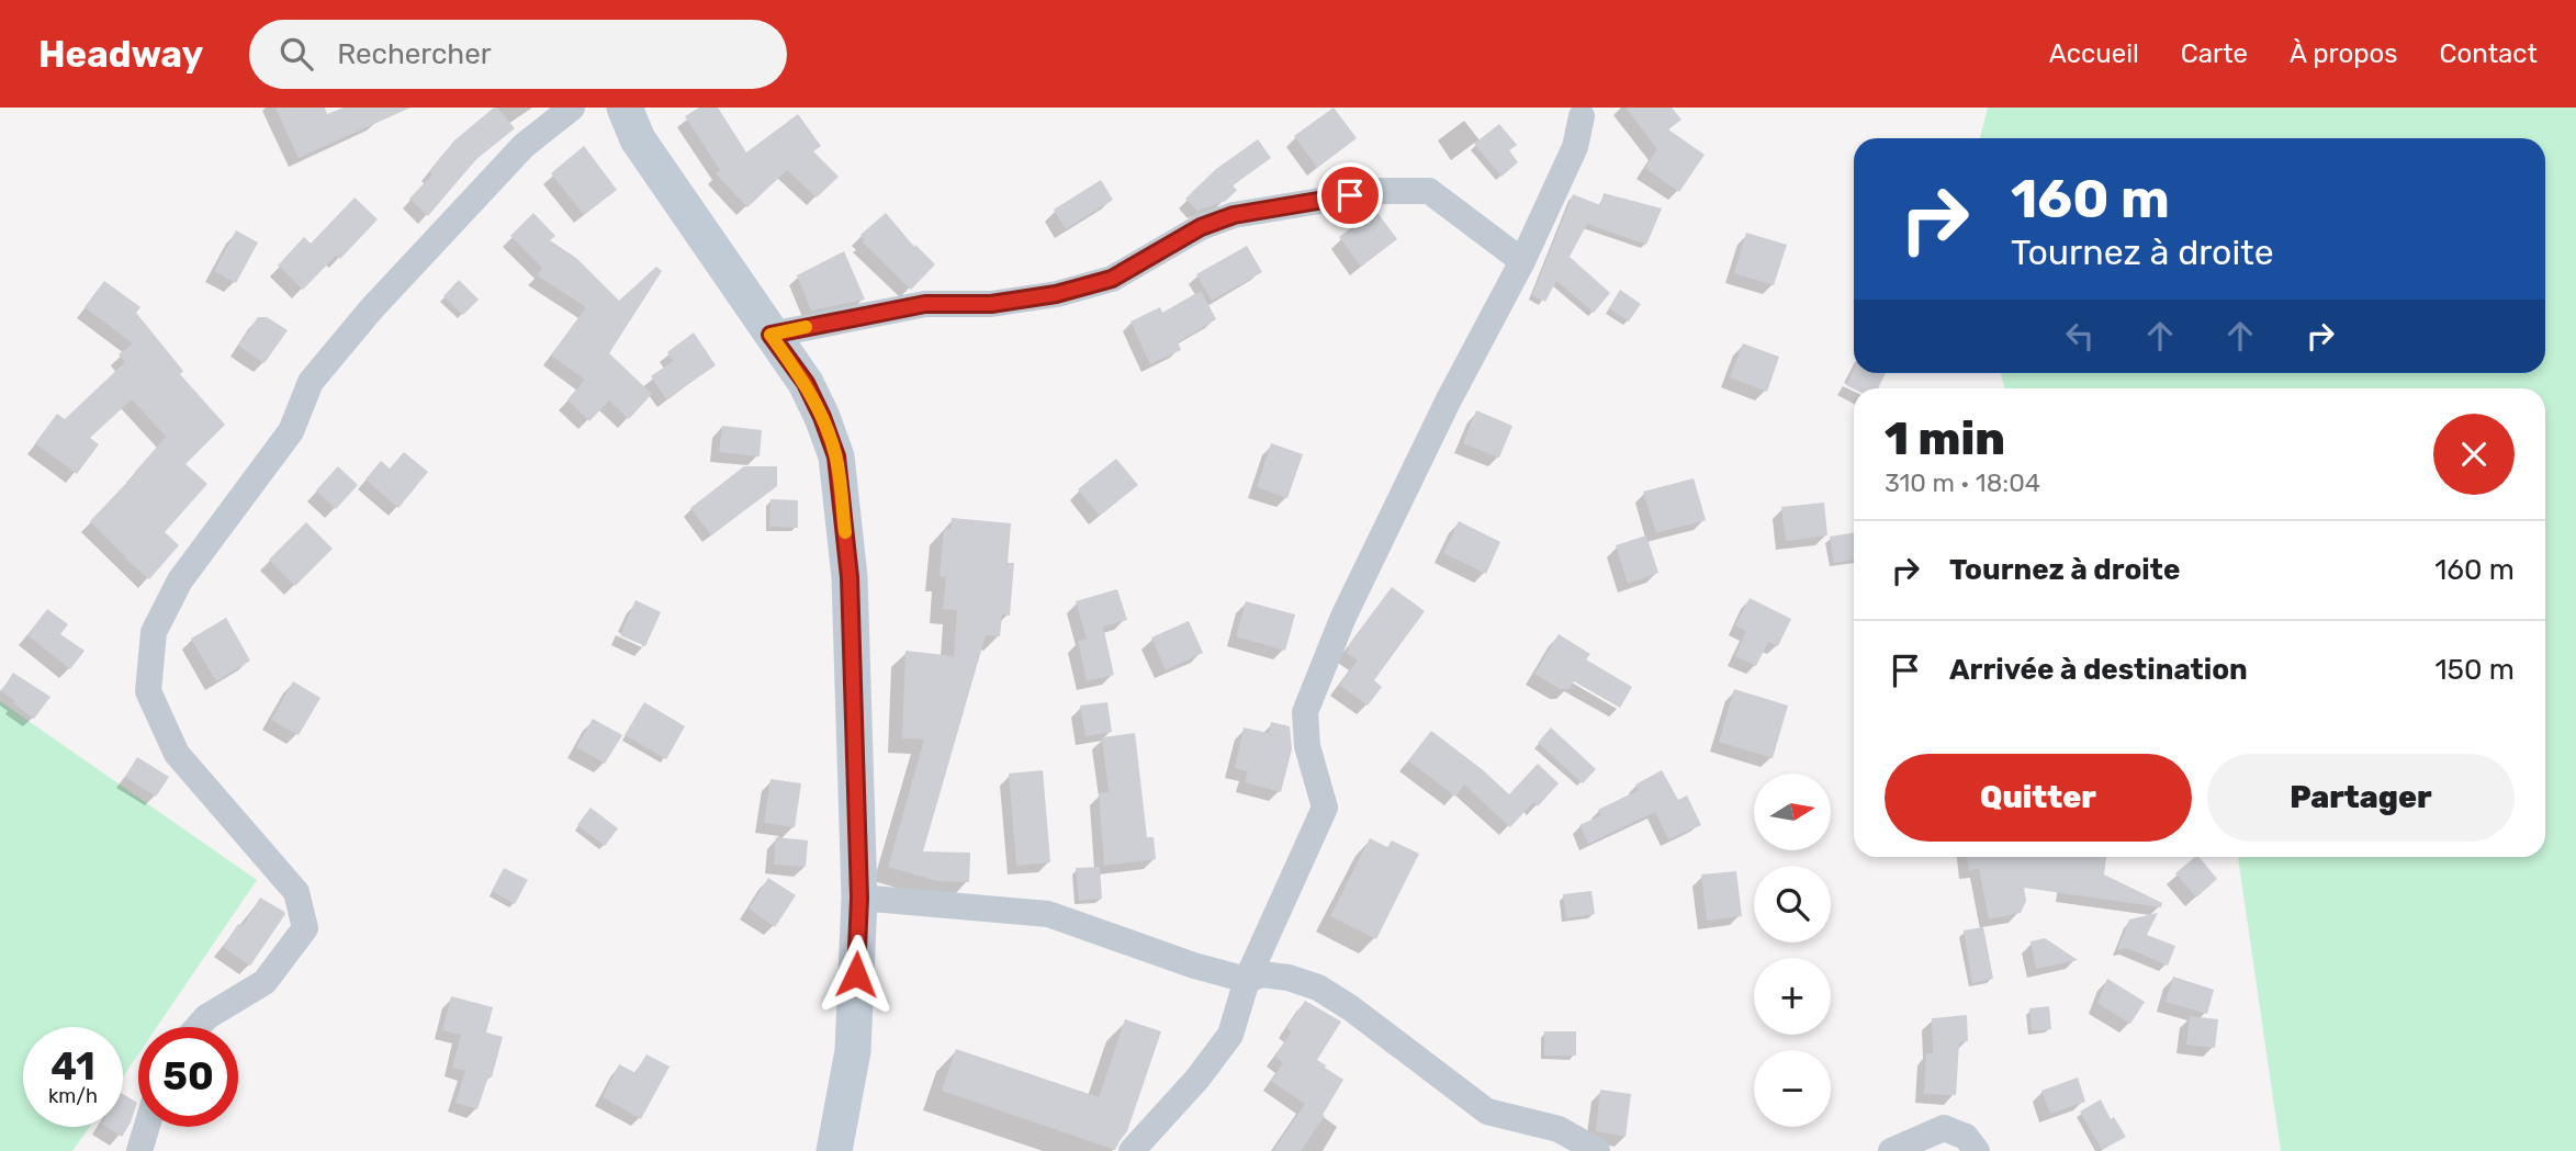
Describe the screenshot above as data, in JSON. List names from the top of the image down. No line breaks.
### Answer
{"north":"right","page":{"header":"Headway","search":"Rechercher","nav":["Accueil","Carte","À propos","Contact"],"turn":["160 m","Tournez à droite"],"heading":["1 min","310 m · 18:04"],"list":[{"name":"Tournez à droite","value":"160 m"},{"name":"Arrivée à destination","value":"150 m"}],"buttons":["Quitter","Partager"],"map_buttons":["+","−"],"speed":"41 km/h","limit":"50"}}
